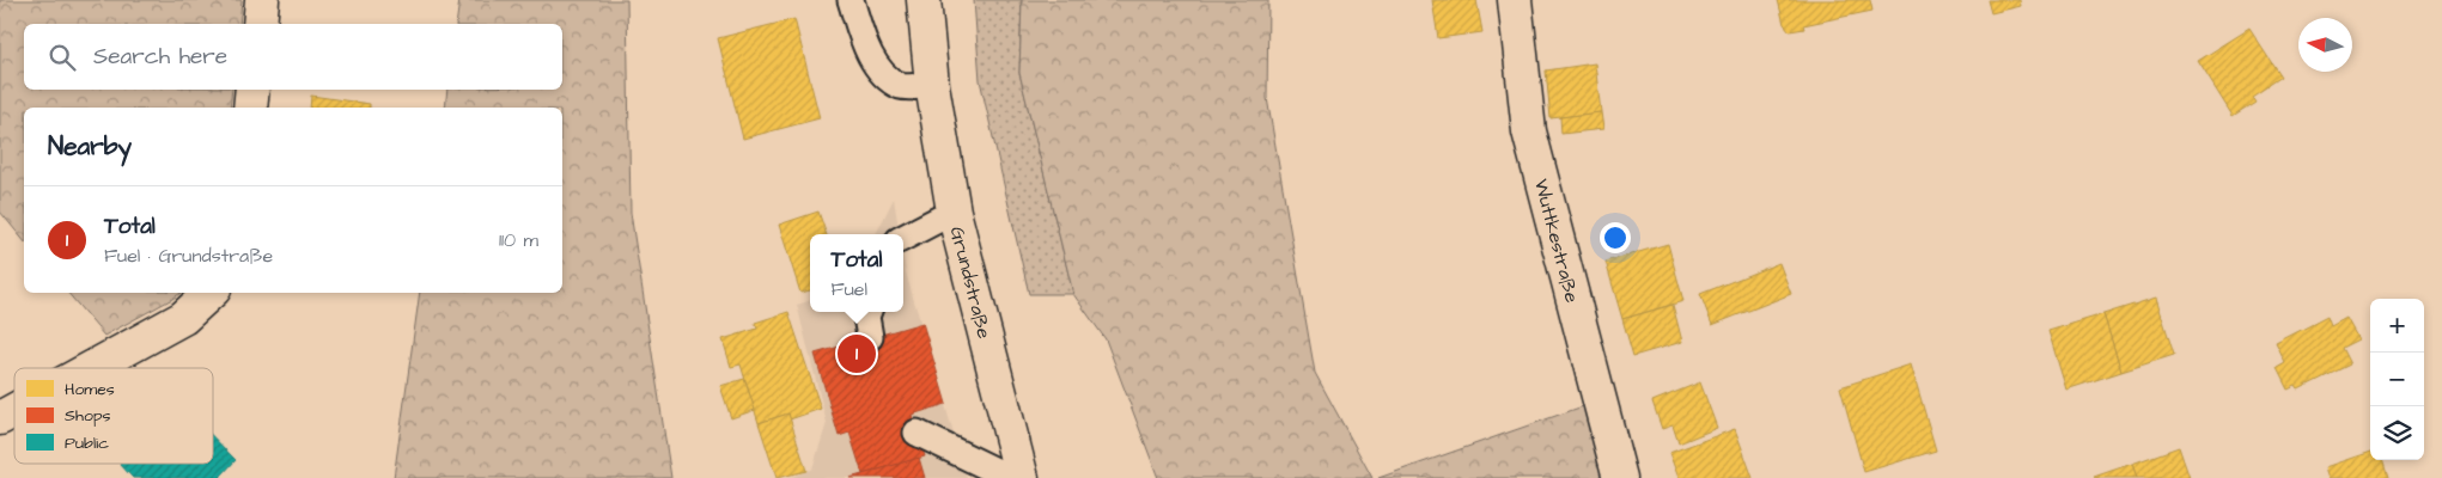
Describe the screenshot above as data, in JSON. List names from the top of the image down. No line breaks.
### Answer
{"streets":{"street":["Wuttkestraße","Grundstraße"]},"legend":["Homes","Shops","Public"],"north":"left","page":{"search":"Search here","heading":"Nearby","list":[{"mark":"1","name":"Total","note":"Fuel · Grundstraße","value":"110 m"}],"popup":["Total","Fuel"],"map_buttons":["+","−"],"pins":"1"}}
